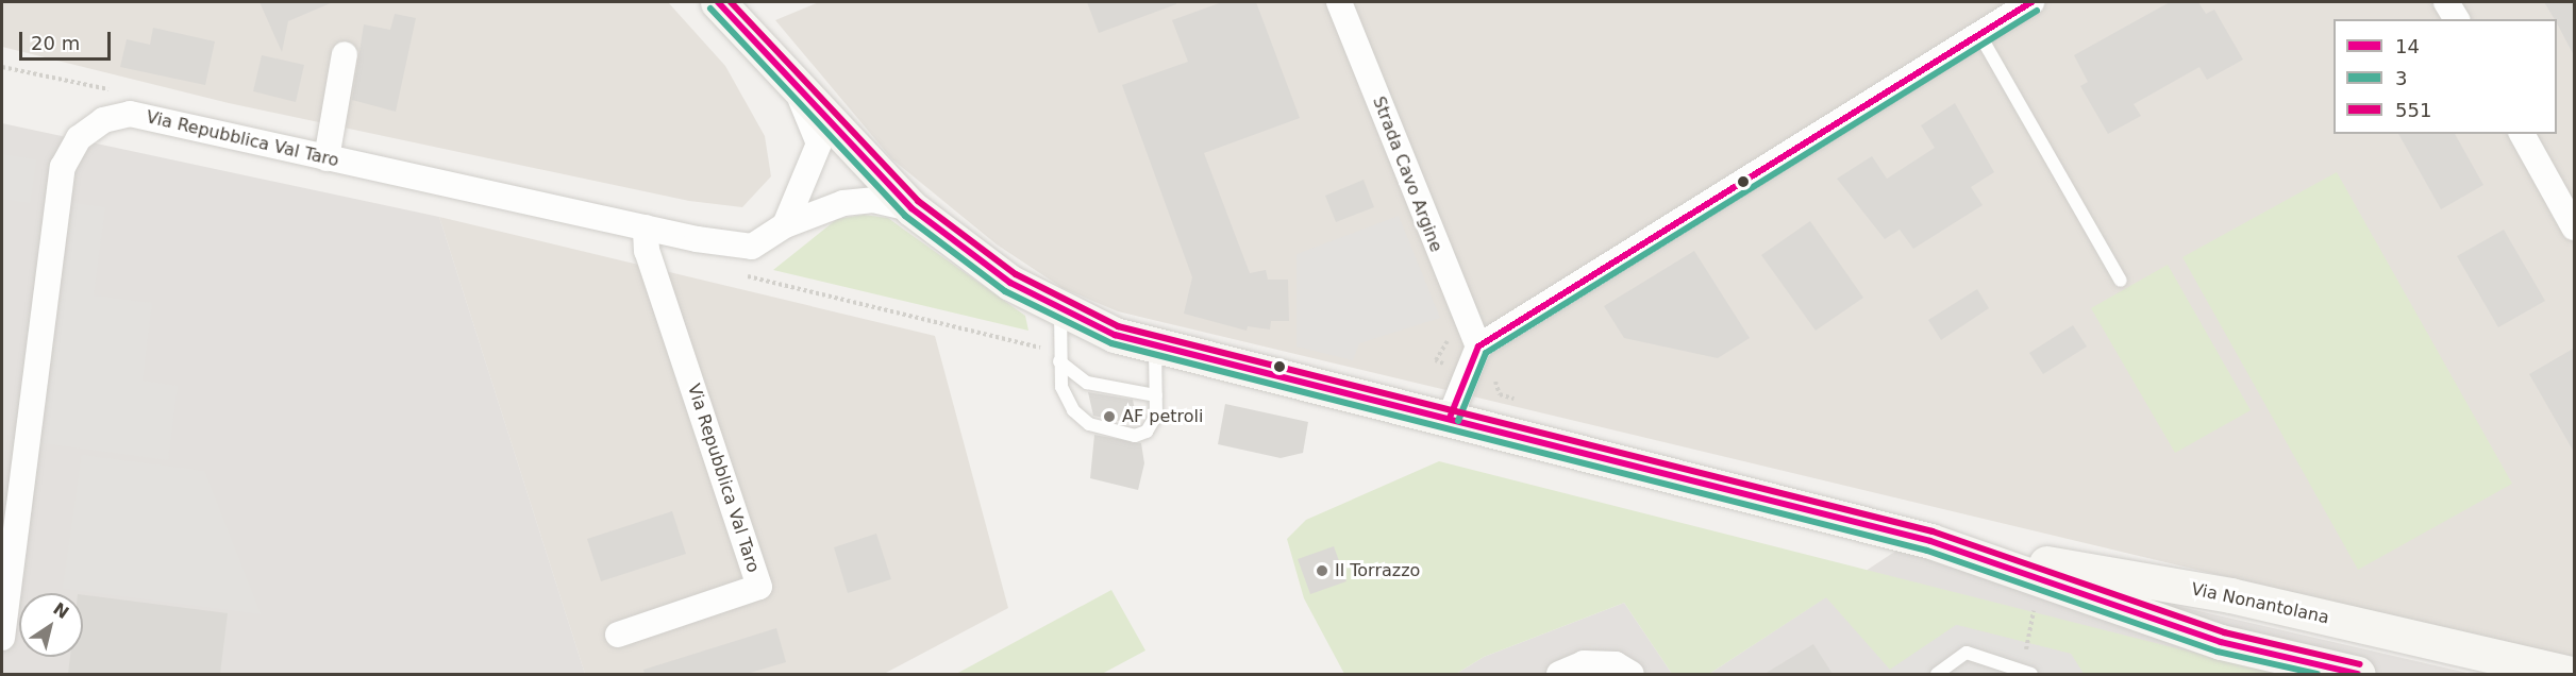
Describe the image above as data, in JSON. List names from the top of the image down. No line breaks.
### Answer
{"streets":{"main road":["Via Nonantolana"],"street":["Via Repubblica Val Taro","Strada Cavo Argine"]},"crossings":[["Via Repubblica Val Taro","Via Nonantolana"]],"places":["AF petroli","Il Torrazzo"],"lines":["transit line 14","transit line 551","transit line 3"],"legend":["14","3","551"],"scale_bar":"20 m","north":"top right"}
